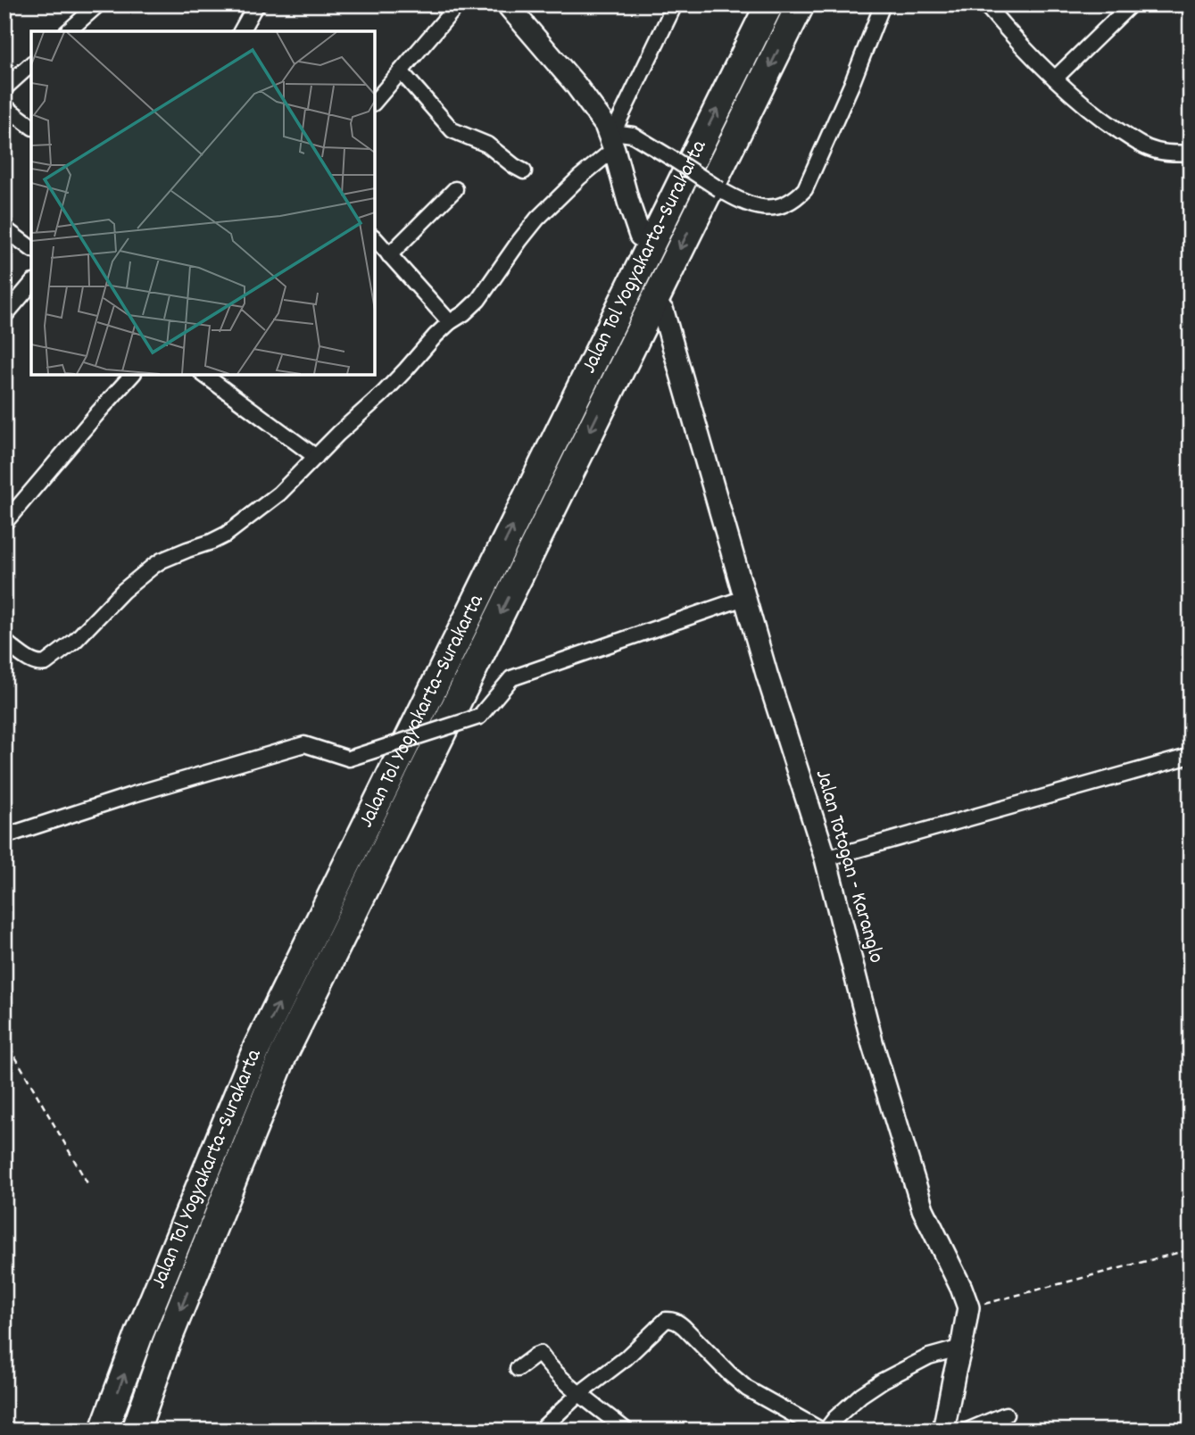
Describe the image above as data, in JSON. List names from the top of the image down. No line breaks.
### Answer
{"streets":{"highway":["Jalan Tol Yogyakarta–Surakarta"],"main road":["Jalan Totogan - Karanglo"]}}
